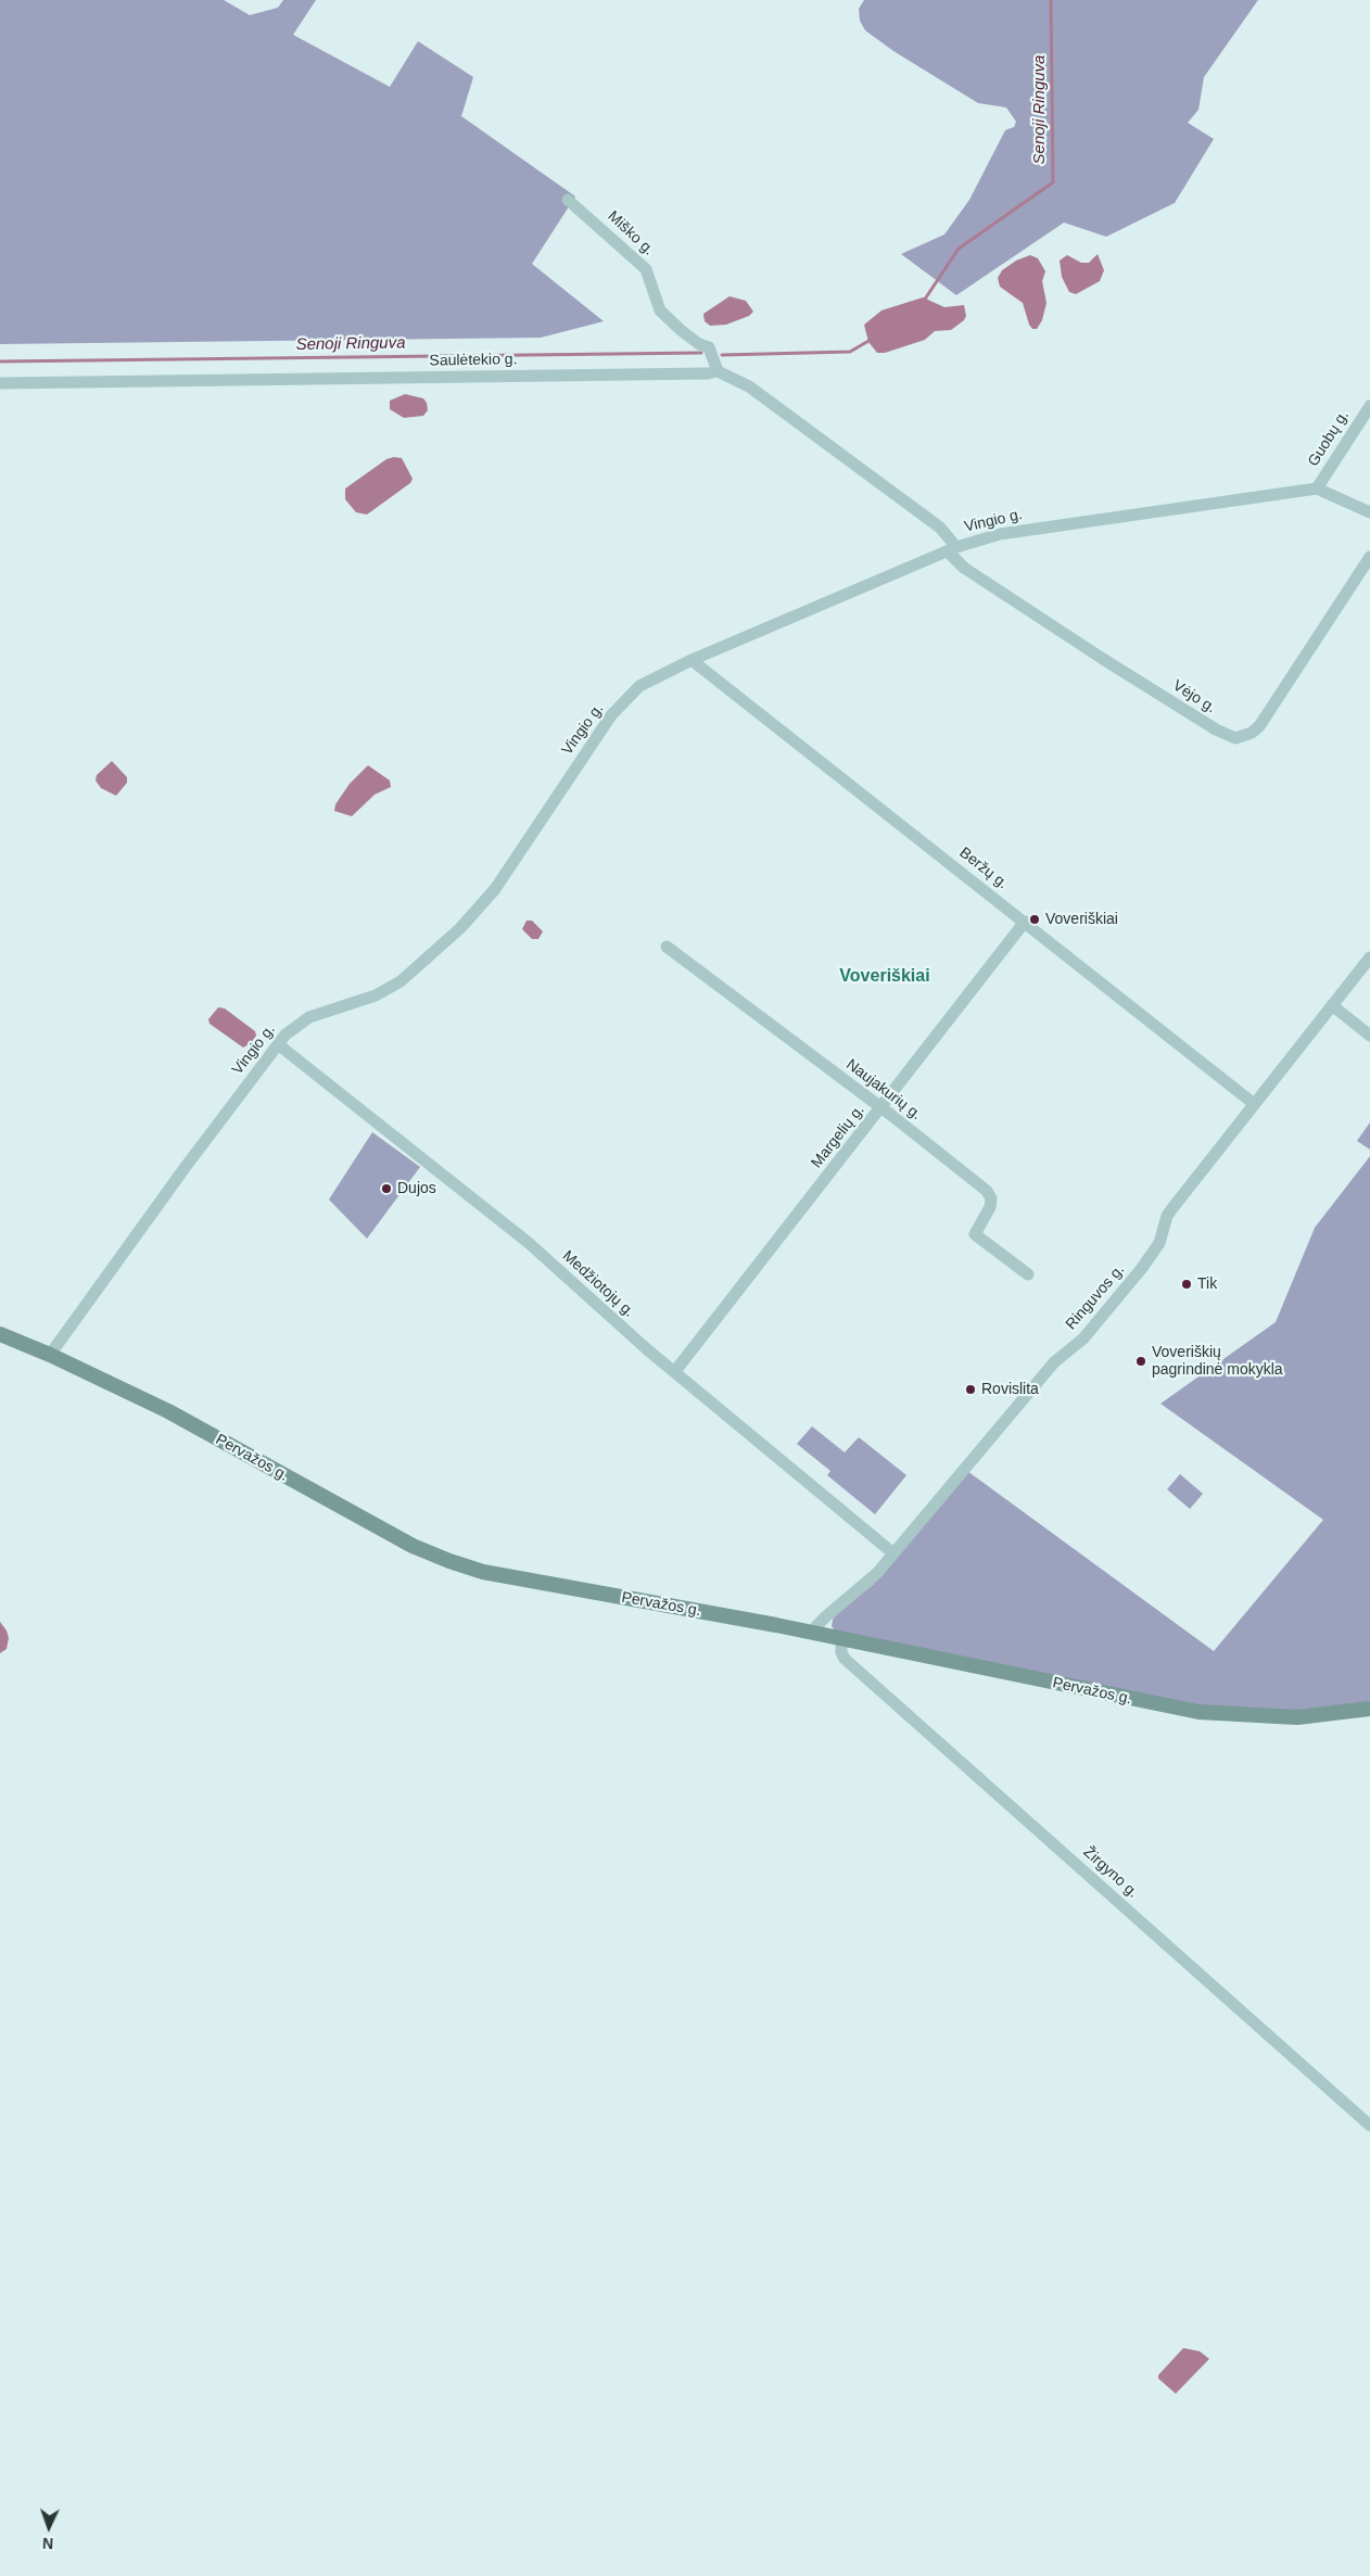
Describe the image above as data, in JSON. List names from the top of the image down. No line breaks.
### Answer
{"streets":{"main road":["Pervažos g."],"street":["Miško g.","Saulėtekio g.","Guobų g.","Vingio g.","Vėjo g.","Beržų g.","Naujakurių g.","Margelių g.","Medžiotojų g.","Ringuvos g.","Žirgyno g."]},"crossings":[["Miško g.","Saulėtekio g."],["Guobų g.","Vingio g."],["Vingio g.","Vėjo g."],["Vingio g.","Beržų g."],["Vingio g.","Medžiotojų g."],["Vingio g.","Pervažos g."],["Beržų g.","Margelių g."],["Beržų g.","Ringuvos g."],["Naujakurių g.","Margelių g."],["Margelių g.","Medžiotojų g."],["Medžiotojų g.","Ringuvos g."],["Ringuvos g.","Pervažos g."],["Pervažos g.","Žirgyno g."]],"districts":["Voveriškiai"],"water":["Senoji Ringuva"],"places":["Voveriškiai","Dujos","Tik","Voveriškių pagrindinė mokykla","Rovislita"],"north":"bottom"}
